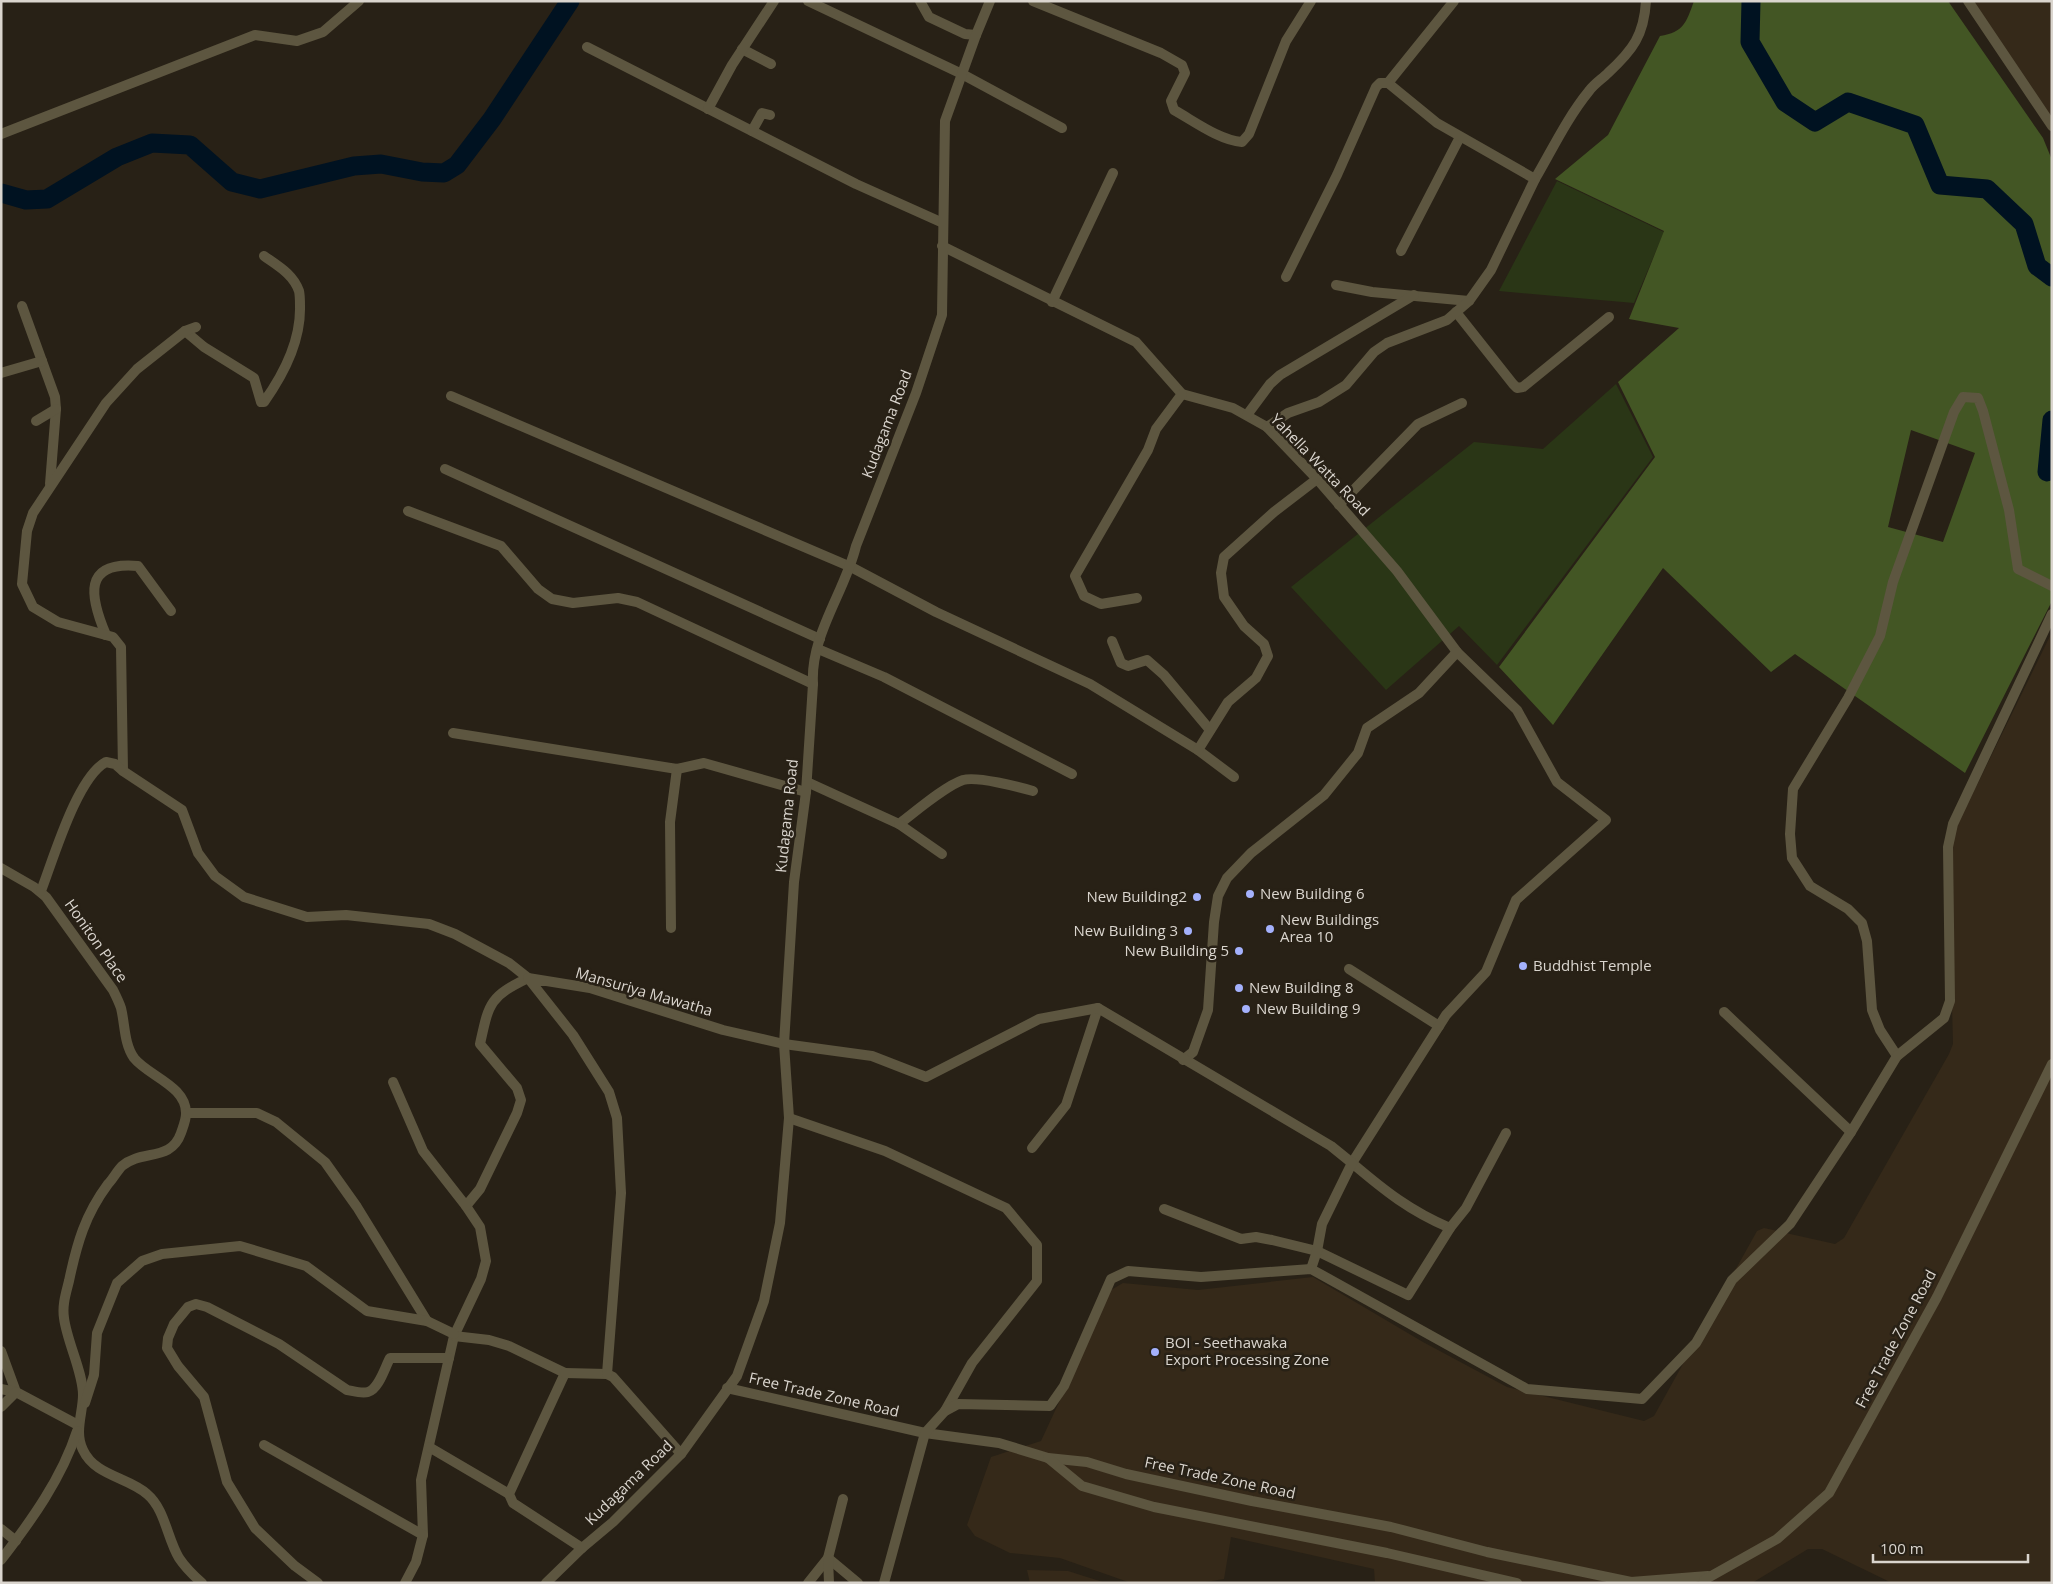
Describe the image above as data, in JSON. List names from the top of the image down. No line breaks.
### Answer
{"streets":{"street":["Kudagama Road","Yahella Watta Road","Honiton Place","Mansuriya Mawatha","Free Trade Zone Road"]},"crossings":[["Kudagama Road","Mansuriya Mawatha"],["Kudagama Road","Free Trade Zone Road"]],"places":["New Building 6","New Building2","New Buildings Area 10","New Building 3","New Building 5","Buddhist Temple","New Building 8","New Building 9","BOI - Seethawaka Export Processing Zone"],"scale_bar":"100 m"}
